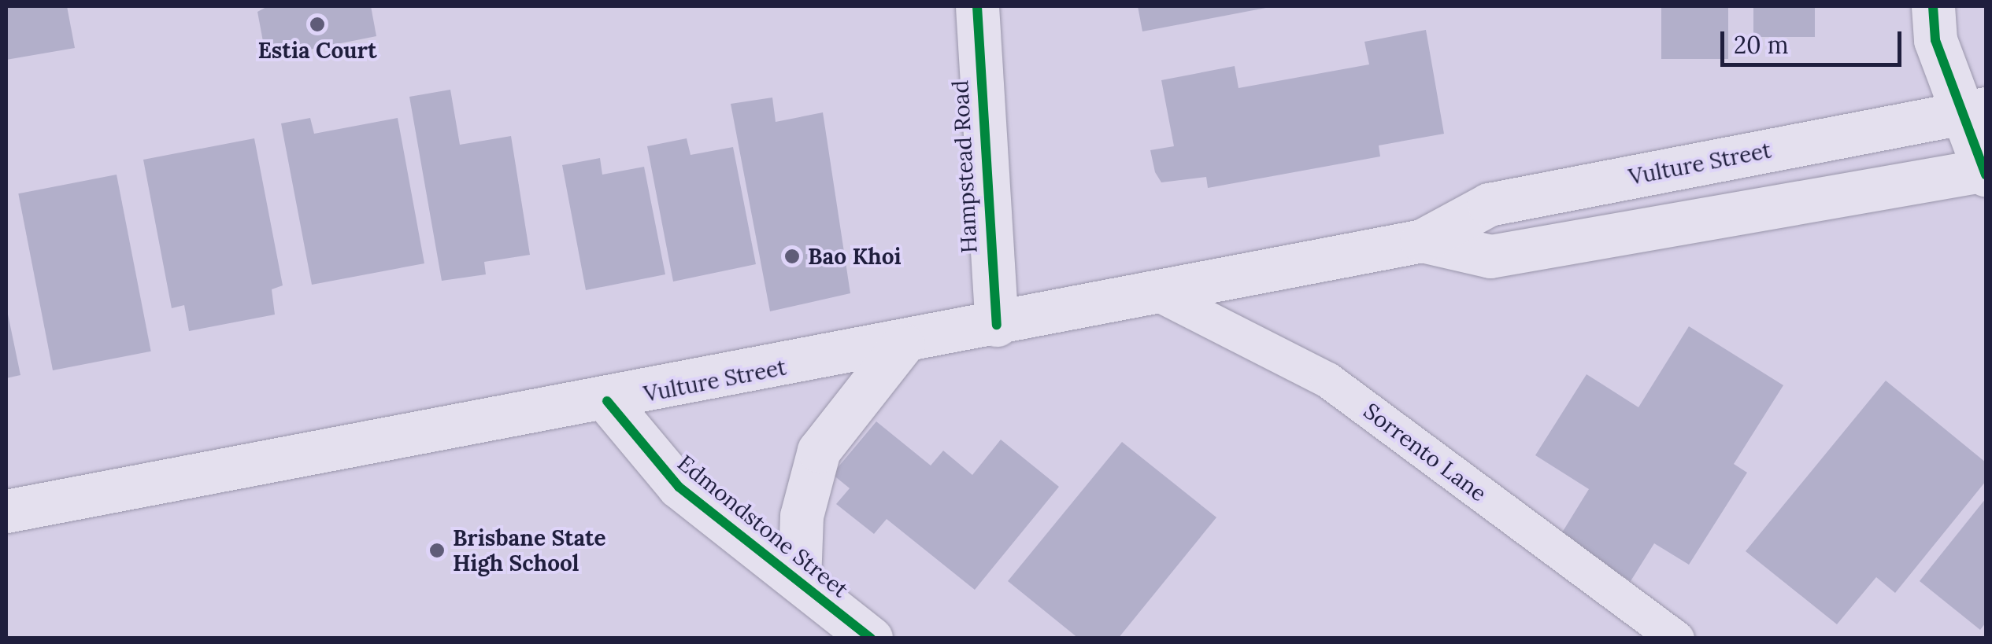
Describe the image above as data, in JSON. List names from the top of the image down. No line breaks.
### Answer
{"streets":{"main road":["Vulture Street","Hampstead Road","Edmondstone Street"],"lane":["Sorrento Lane"]},"crossings":[["Vulture Street","Hampstead Road"],["Vulture Street","Sorrento Lane"],["Vulture Street","Edmondstone Street"]],"places":["Estia Court","Bao Khoi","Brisbane State High School"],"scale_bar":"20 m"}
